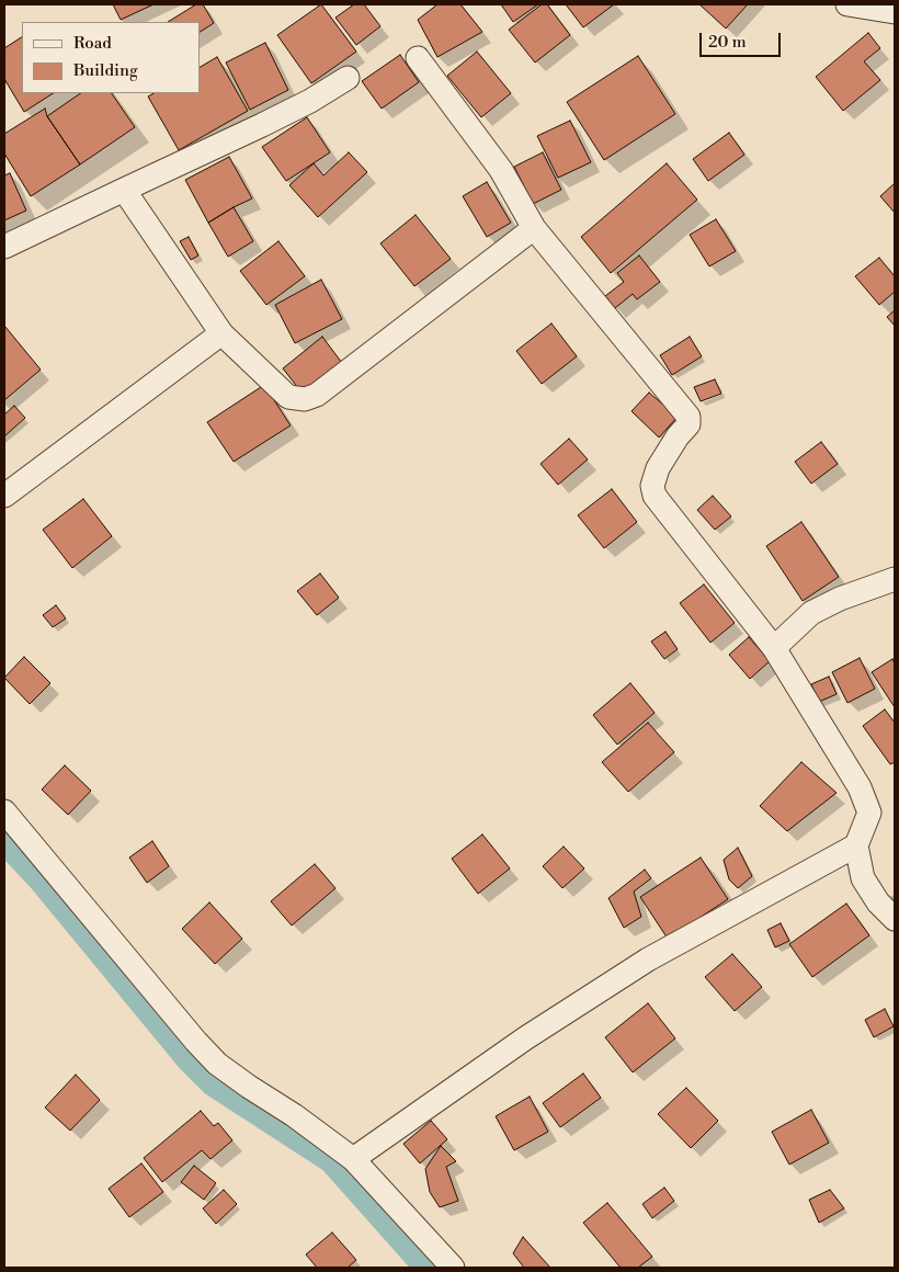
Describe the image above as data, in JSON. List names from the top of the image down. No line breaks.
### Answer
{"legend":["Road","Building"],"scale_bar":"20 m"}
